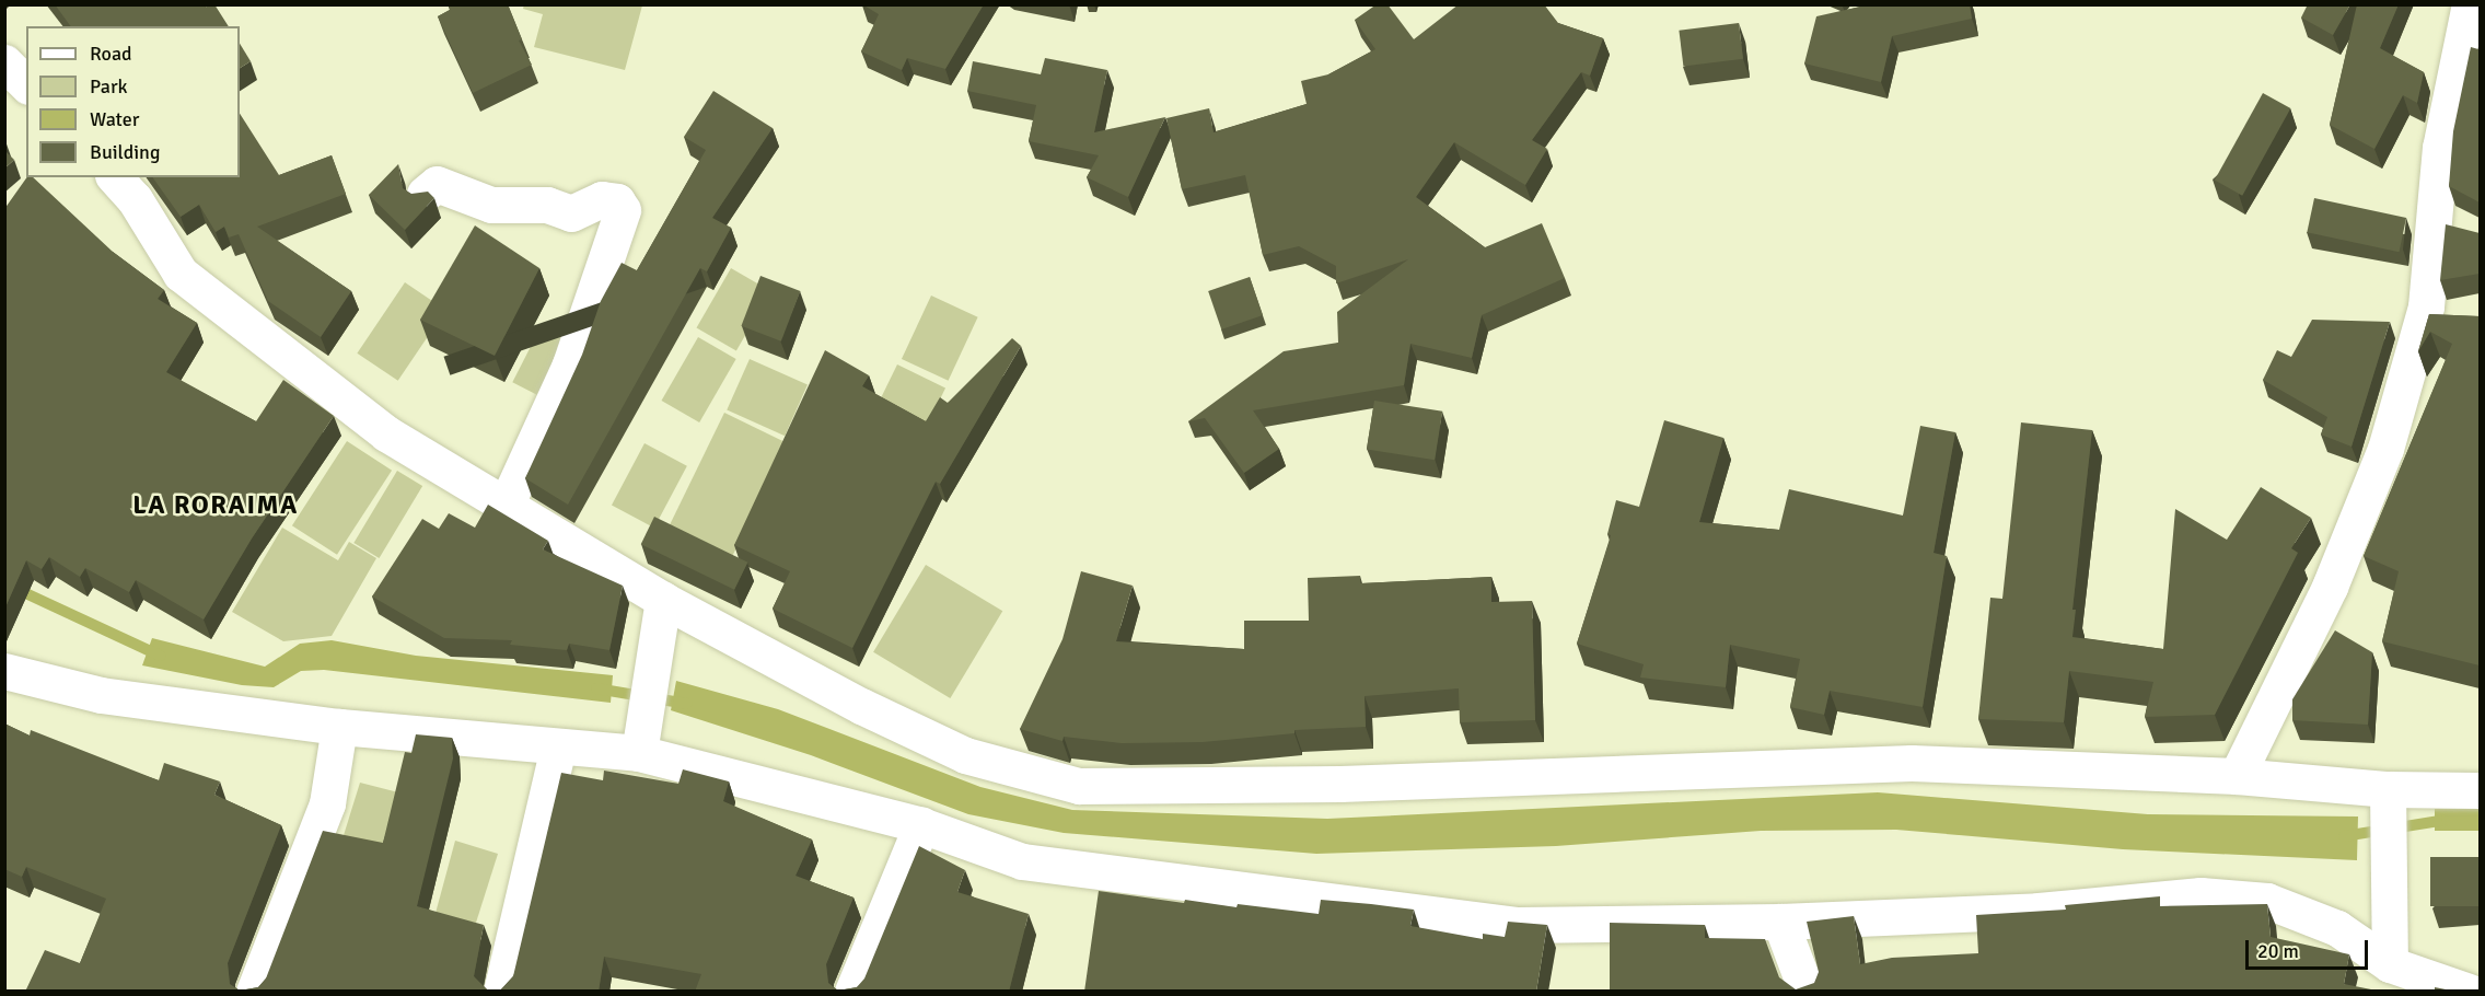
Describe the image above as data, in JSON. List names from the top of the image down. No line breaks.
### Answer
{"districts":["LA RORAIMA"],"legend":["Road","Park","Water","Building"],"scale_bar":"20 m"}
